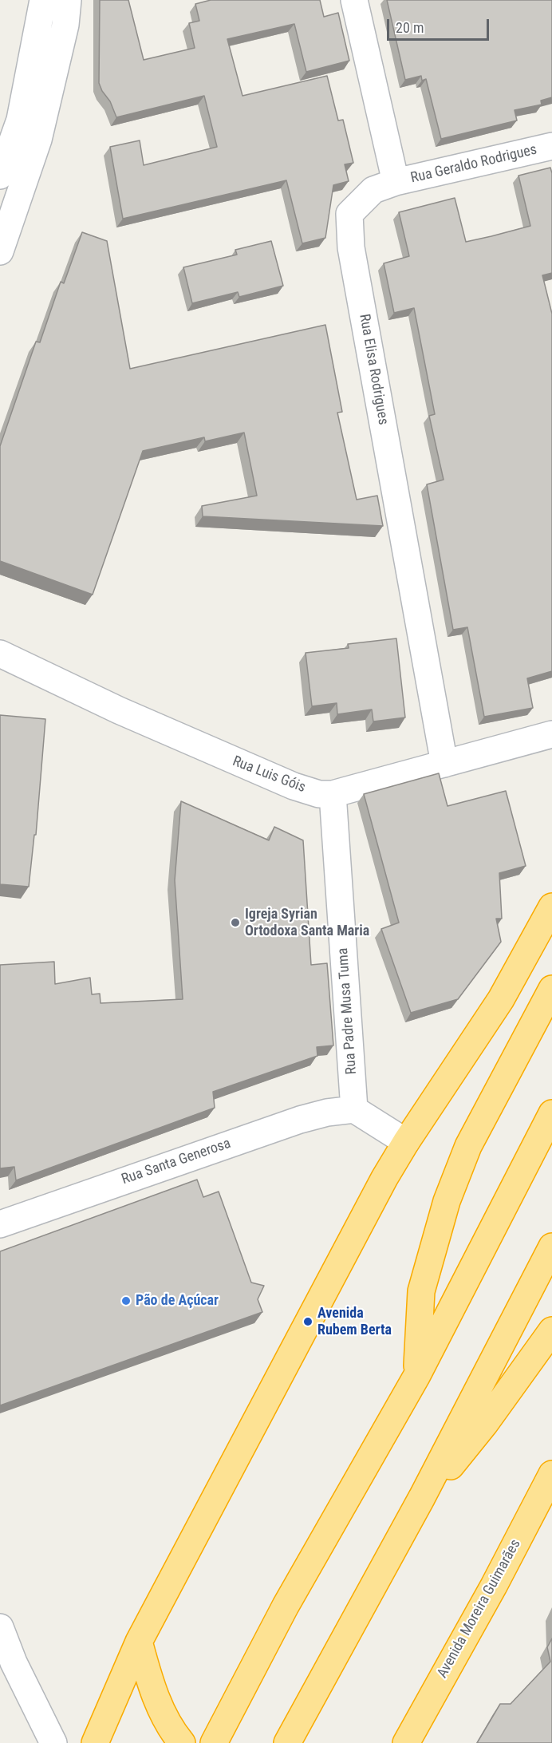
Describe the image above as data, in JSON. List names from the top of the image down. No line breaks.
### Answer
{"streets":{"highway":["Avenida Moreira Guimarães"],"street":["Rua Geraldo Rodrigues","Rua Elisa Rodrigues","Rua Luis Góis","Rua Padre Musa Tuma","Rua Santa Generosa"]},"crossings":[["Rua Geraldo Rodrigues","Rua Elisa Rodrigues"],["Rua Elisa Rodrigues","Rua Luis Góis"],["Rua Luis Góis","Rua Padre Musa Tuma"],["Rua Padre Musa Tuma","Rua Santa Generosa"]],"places":["Igreja Syrian Ortodoxa Santa Maria","Pão de Açúcar","Avenida Rubem Berta"],"scale_bar":"20 m"}
